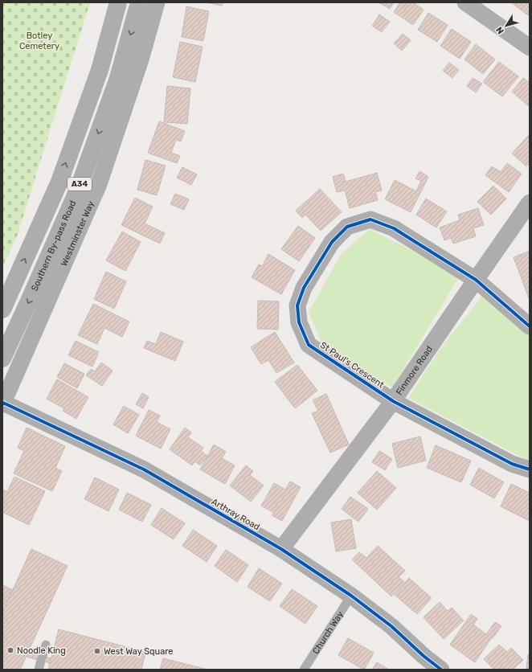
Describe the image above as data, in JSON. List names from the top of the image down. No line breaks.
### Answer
{"streets":{"highway":["A34","Southern By-pass Road"],"street":["Westminster Way","St Paul's Crescent","Finmore Road","Arthray Road"],"lane":["Church Way"]},"crossings":[["Westminster Way","Arthray Road"],["St Paul's Crescent","Finmore Road"],["Finmore Road","Arthray Road"],["Arthray Road","Church Way"]],"parks":["Botley Cemetery"],"places":["Noodle King","West Way Square"],"north":"bottom left"}
